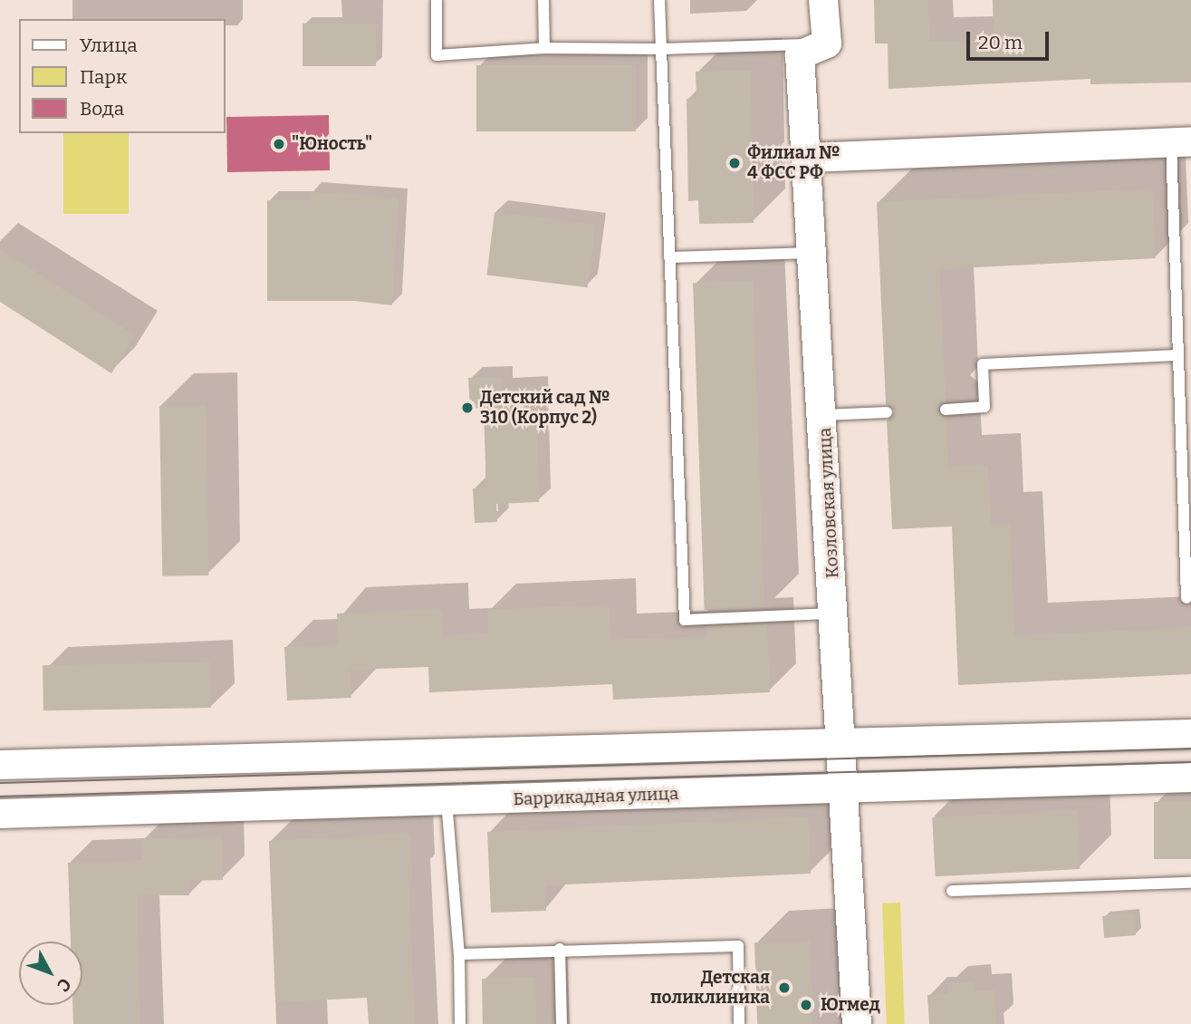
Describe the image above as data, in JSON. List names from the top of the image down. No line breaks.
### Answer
{"streets":{"street":["Козловская улица","Баррикадная улица"]},"crossings":[["Козловская улица","Баррикадная улица"]],"places":["\"Юность\"","Филиал № 4 ФСС РФ","Детский сад № 310 (Корпус 2)","Детская поликлиника","Югмед"],"legend":["Улица","Парк","Вода"],"scale_bar":"20 m","north":"bottom right"}
